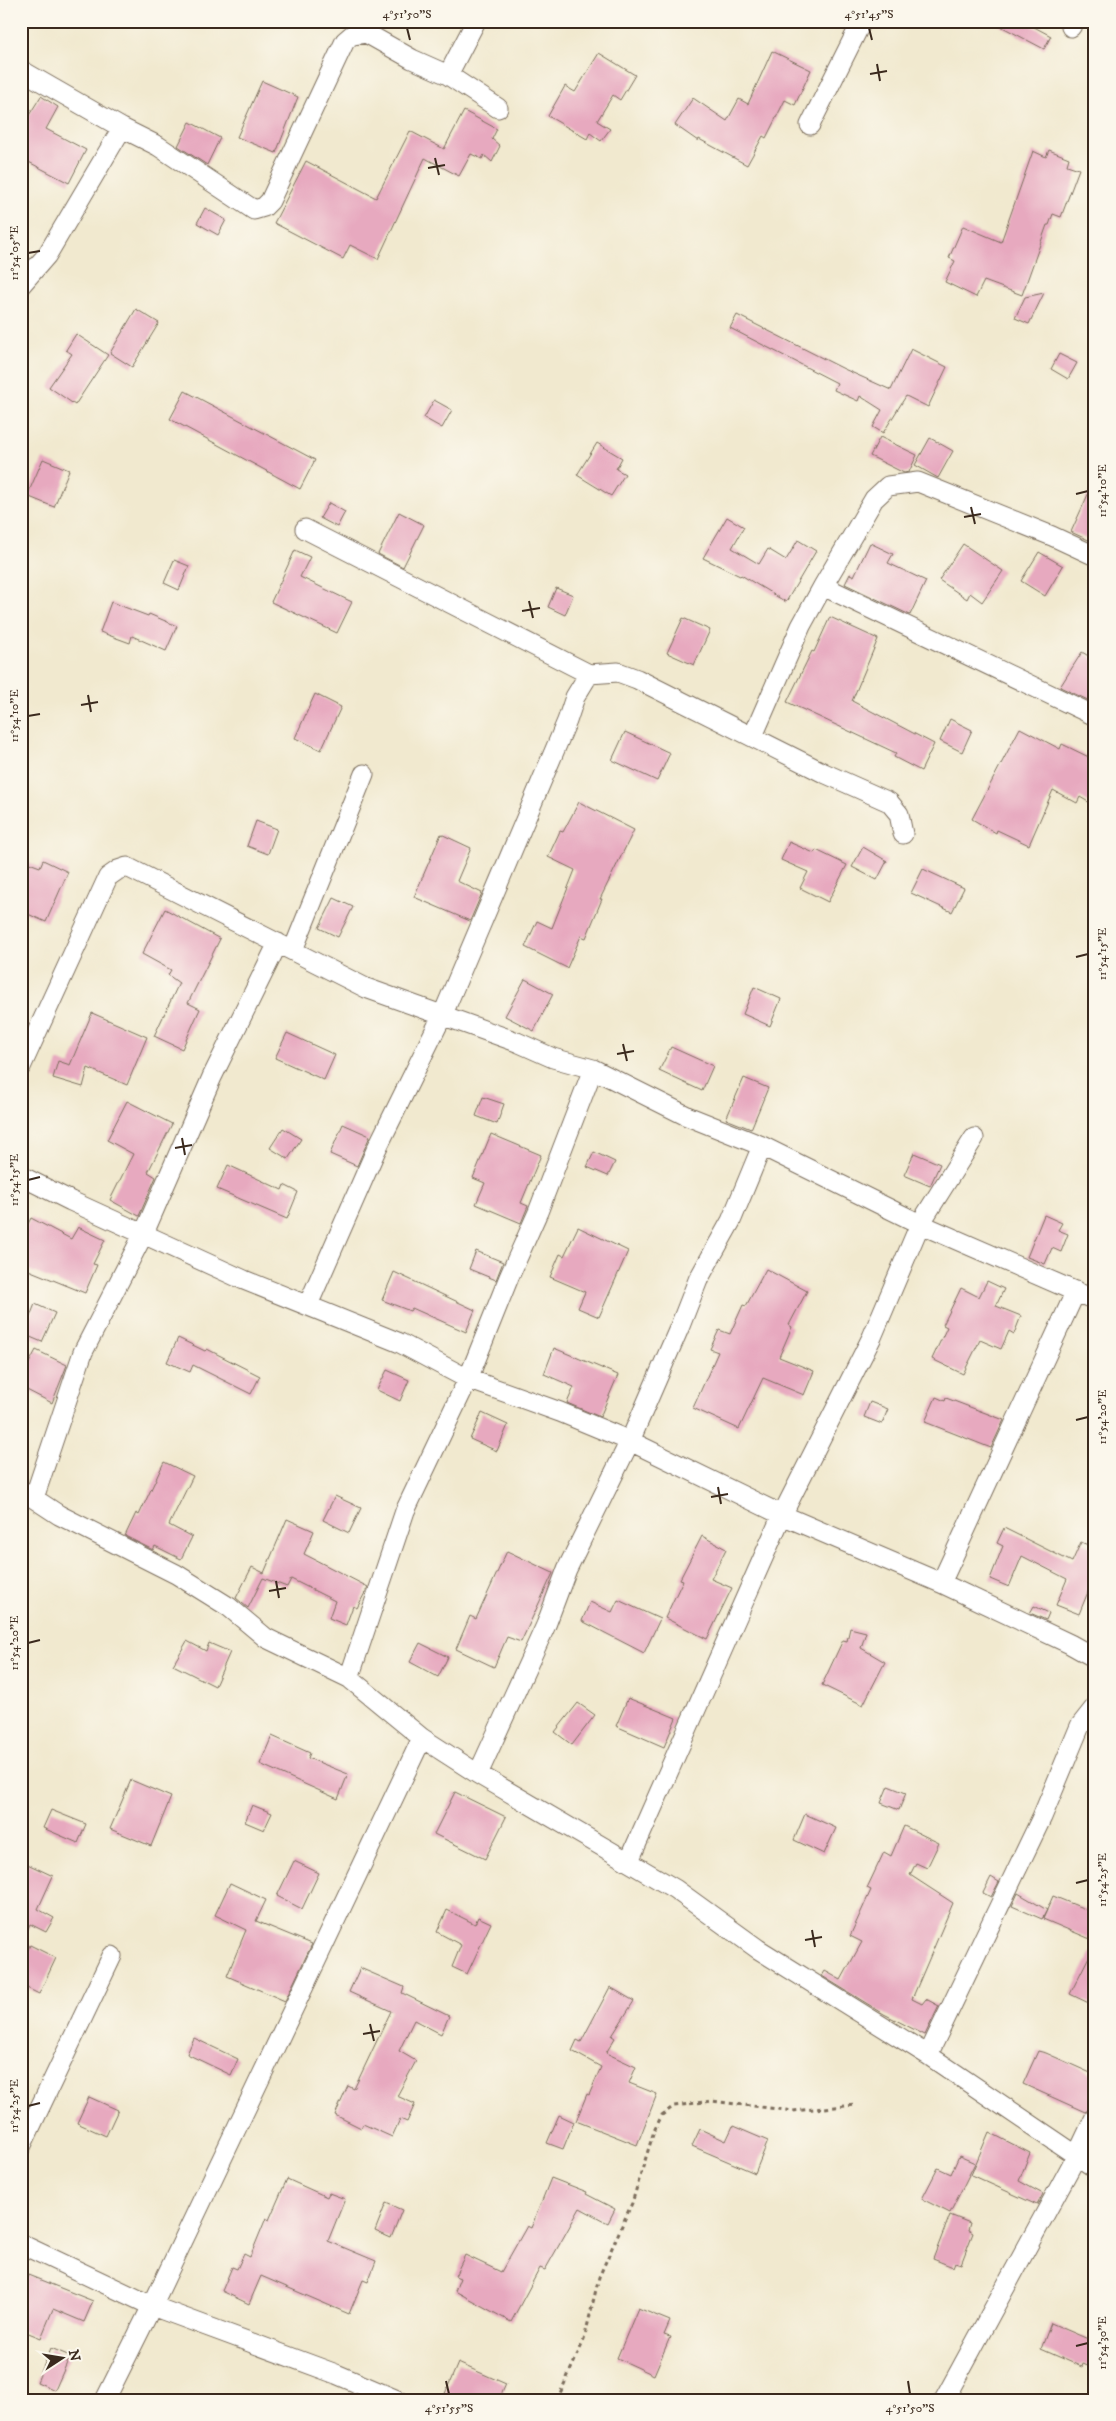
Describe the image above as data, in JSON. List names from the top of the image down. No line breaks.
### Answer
{"north":"right","coordinates":["4°51'50\"S","4°51'45\"S","11°54'05\"E","11°54'10\"E","11°54'15\"E","11°54'20\"E","11°54'25\"E","11°54'30\"E","4°51'55\"S"]}
